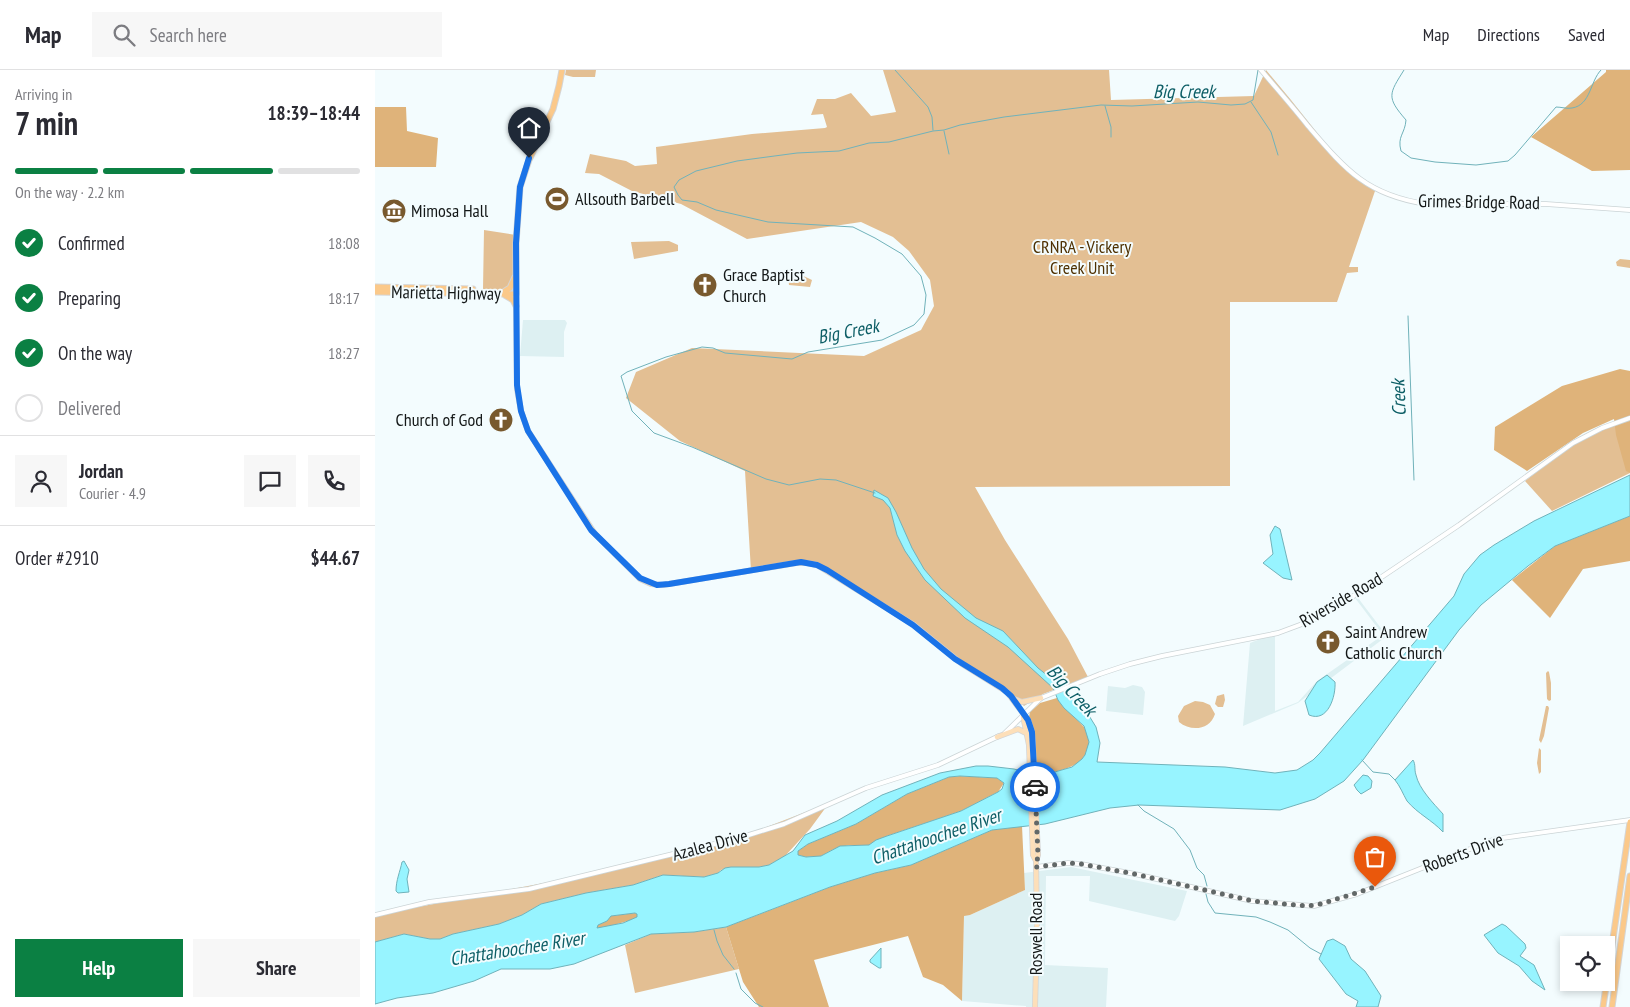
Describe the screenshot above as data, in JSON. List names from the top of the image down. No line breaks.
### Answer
{"streets":{"highway":["Marietta Highway"],"main road":["Roswell Road"],"street":["Grimes Bridge Road","Riverside Road","Azalea Drive","Roberts Drive"]},"crossings":[["Riverside Road","Azalea Drive"],["Roberts Drive","Roswell Road"]],"water":["Big Creek","Creek","Chattahoochee River"],"parks":["CRNRA - Vickery Creek Unit"],"places":{"sports":["Allsouth Barbell"],"museum":["Mimosa Hall"],"church":["Grace Baptist Church","Church of God","Saint Andrew Catholic Church"]},"page":{"header":"Map","search":"Search here","nav":["Map","Directions","Saved"],"heading":["7 min","Arriving in","18:39–18:44"],"panel":["Jordan","Courier · 4.9","Order #2910","$44.67"],"bar":"On the way · 2.2 km","list":[["Confirmed","18:08"],["Preparing","18:17"],["On the way","18:27"],"Delivered"],"buttons":["Help","Share"]}}
